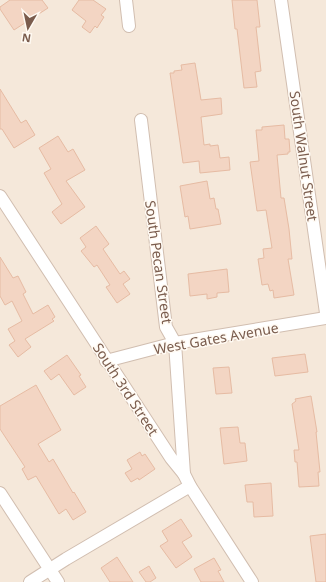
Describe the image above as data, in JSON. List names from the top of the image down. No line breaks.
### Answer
{"streets":{"street":["South Walnut Street","South Pecan Street","West Gates Avenue","South 3rd Street"]},"crossings":[["South Pecan Street","West Gates Avenue"],["South Pecan Street","South 3rd Street"],["West Gates Avenue","South 3rd Street"]],"north":"bottom"}
